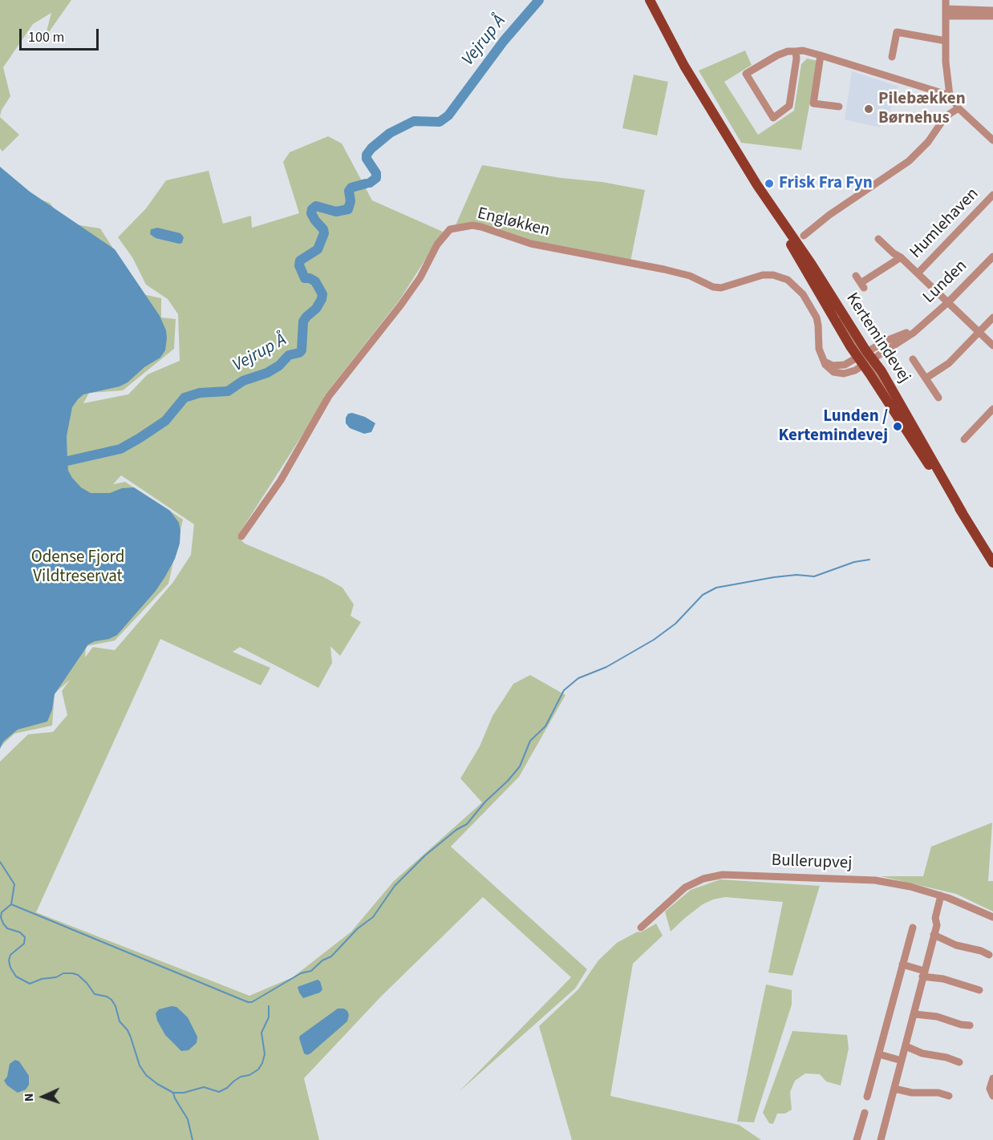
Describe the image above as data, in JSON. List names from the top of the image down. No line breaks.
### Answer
{"streets":{"main road":["Kertemindevej"],"street":["Engløkken","Humlehaven","Lunden","Bullerupvej"]},"crossings":[["Engløkken","Lunden"],["Engløkken","Kertemindevej"],["Lunden","Kertemindevej"]],"water":["Vejrup Å"],"parks":["Odense Fjord Vildtreservat"],"places":["Pilebækken Børnehus","Frisk Fra Fyn","Lunden / Kertemindevej"],"scale_bar":"100 m","north":"left"}
